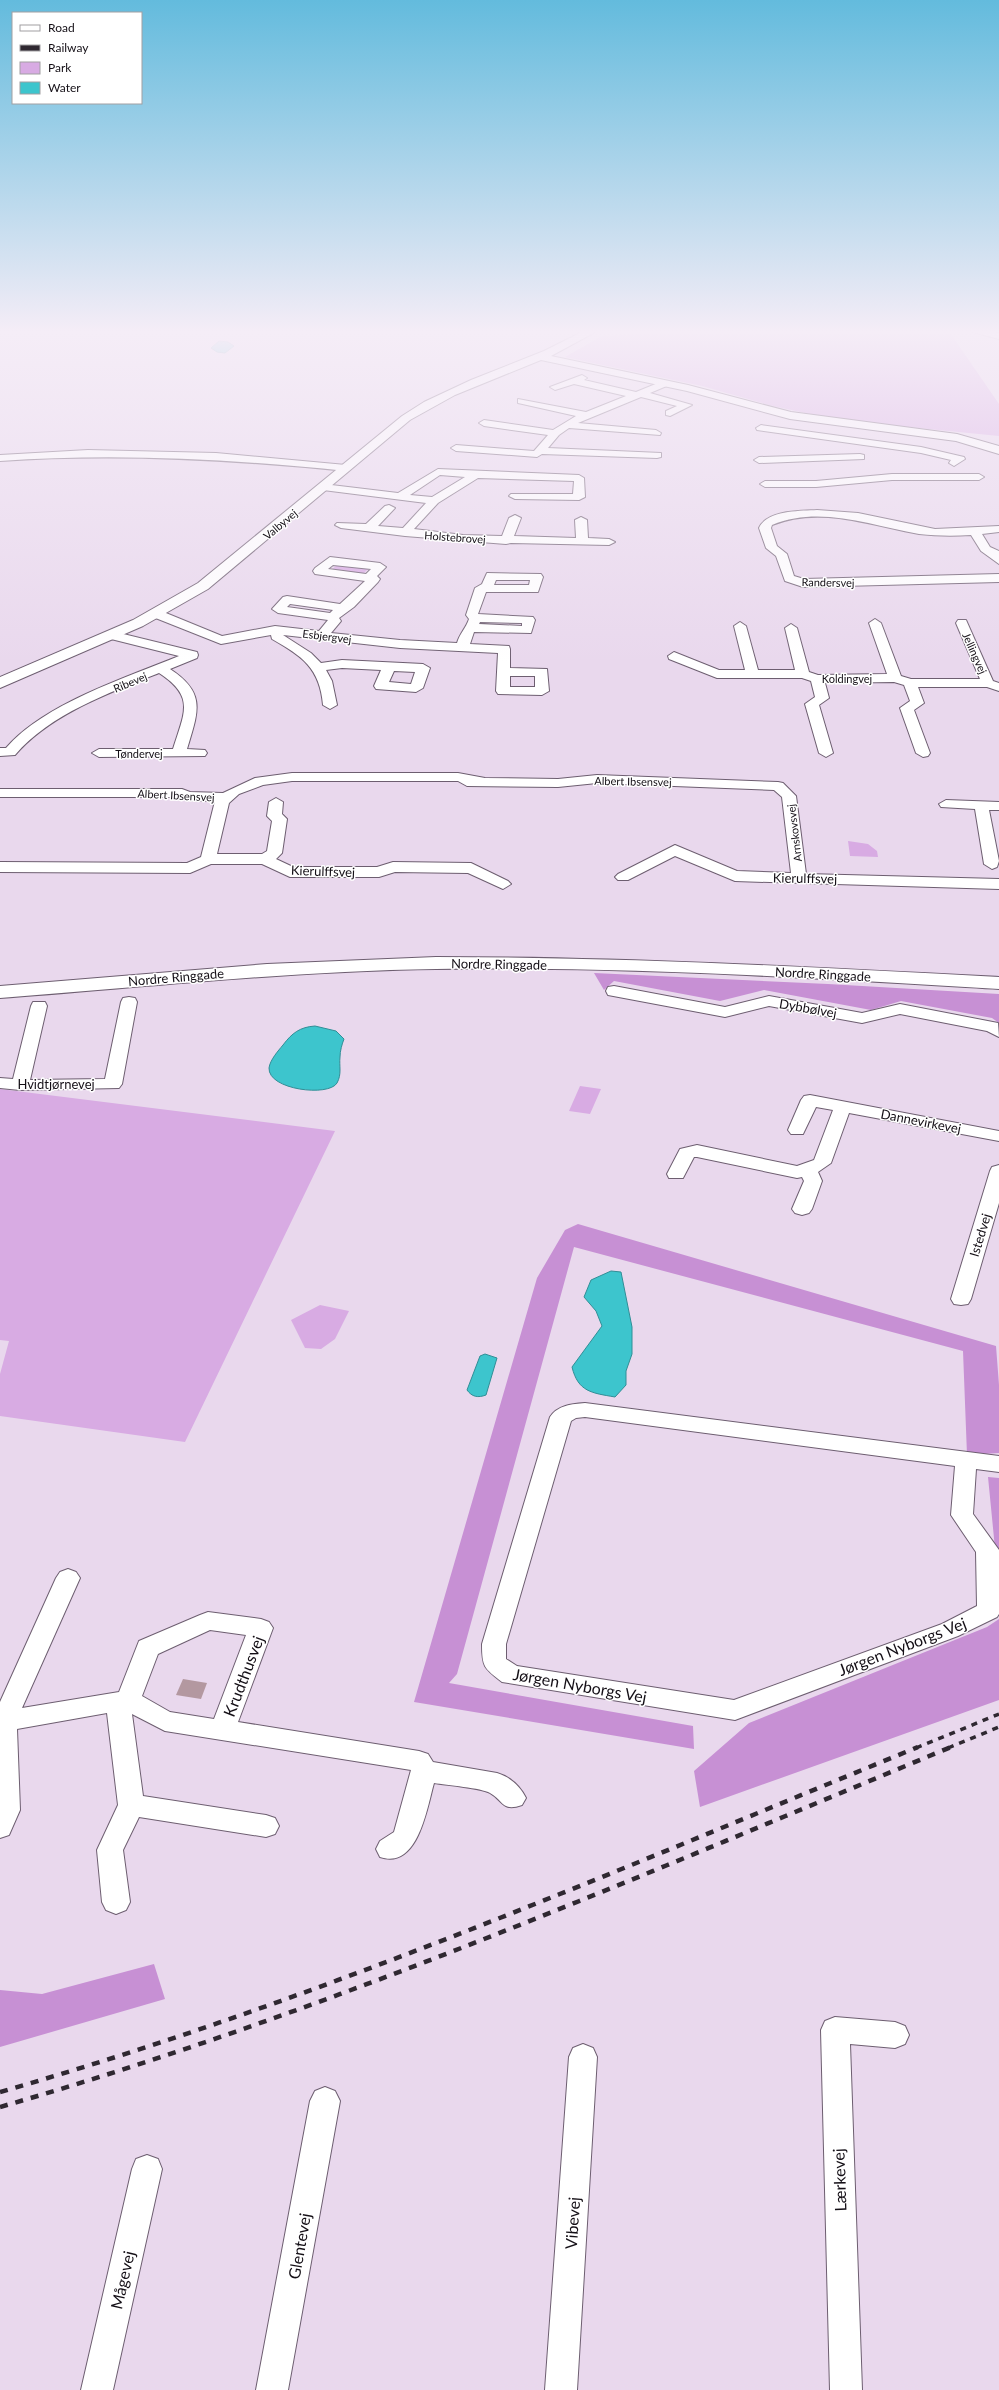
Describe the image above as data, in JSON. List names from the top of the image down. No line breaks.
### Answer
{"streets":{"street":["Valbyvej","Holstebrovej","Randersvej","Esbjergvej","Jellingvej","Koldingvej","Ribevej","Tøndervej","Albert Ibsensvej","Arnskovsvej","Kierulffsvej","Nordre Ringgade","Dybbølvej","Hvidtjørnevej","Dannevirkevej","Istedvej","Jørgen Nyborgs Vej","Krudthusvej","Lærkevej","Vibevej","Glentevej","Mågevej"]},"crossings":[["Valbyvej","Esbjergvej"],["Valbyvej","Ribevej"],["Jellingvej","Koldingvej"],["Ribevej","Tøndervej"],["Albert Ibsensvej","Arnskovsvej"],["Arnskovsvej","Kierulffsvej"]],"legend":["Road","Railway","Park","Water"]}
